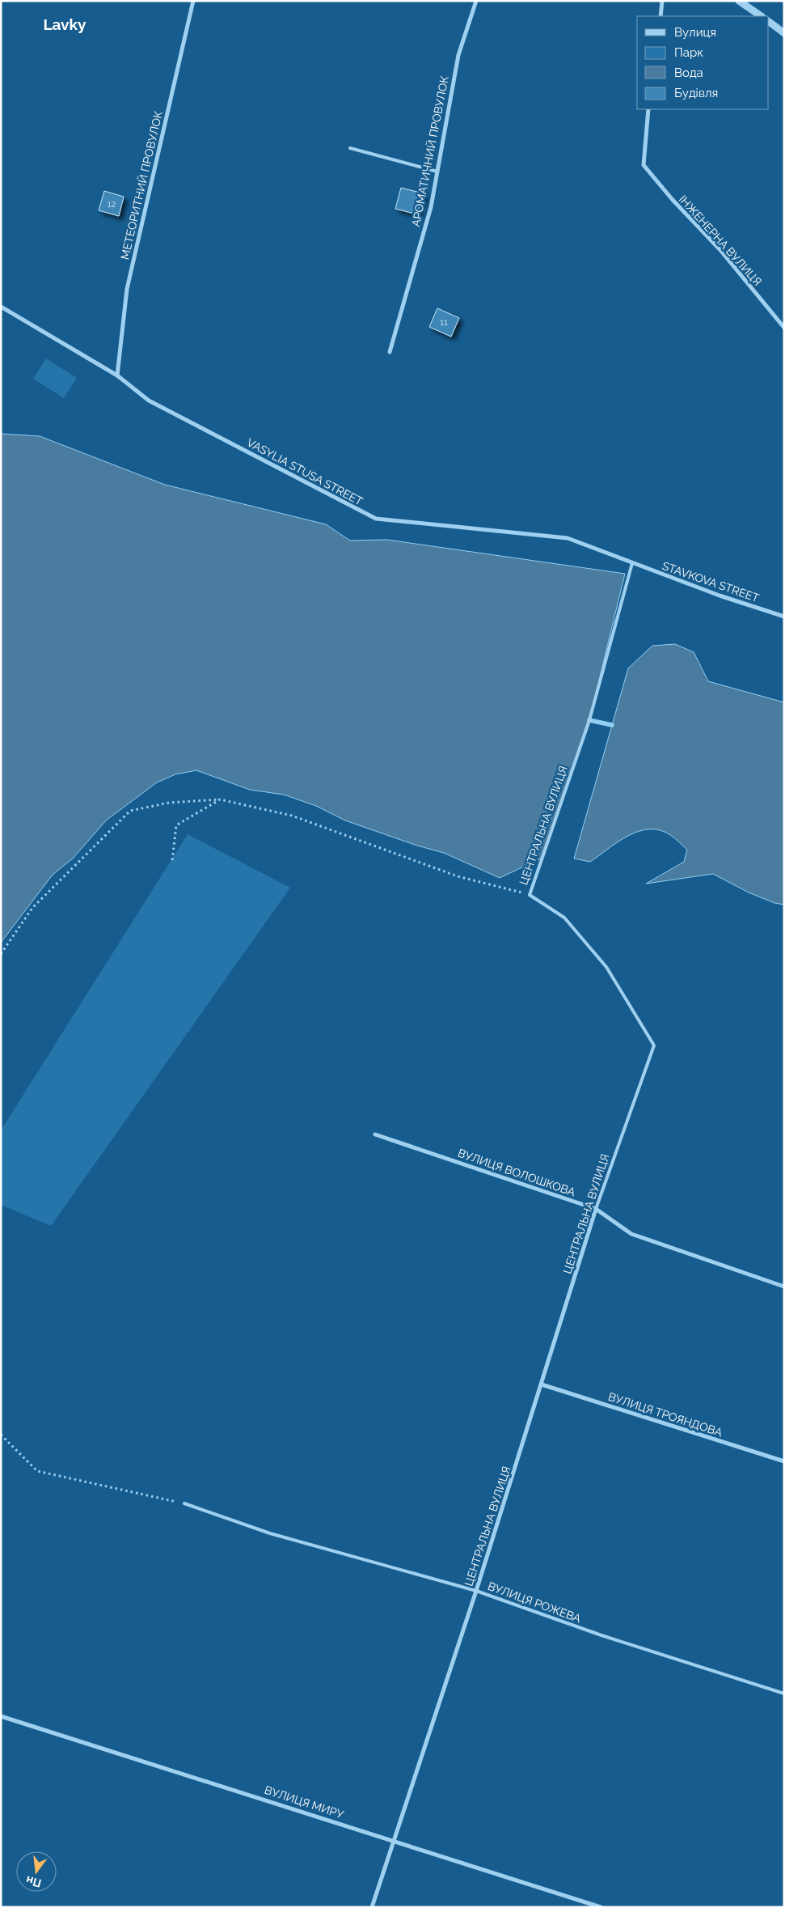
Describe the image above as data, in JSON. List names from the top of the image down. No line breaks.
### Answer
{"streets":{"street":["АРОМАТИЧНИЙ ПРОВУЛОК","МЕТЕОРИТНИЙ ПРОВУЛОК","ІНЖЕНЕРНА ВУЛИЦЯ","VASYLIA STUSA STREET","STAVKOVA STREET","ЦЕНТРАЛЬНА ВУЛИЦЯ","ВУЛИЦЯ ВОЛОШКОВА","ВУЛИЦЯ ТРОЯНДОВА","ВУЛИЦЯ МИРУ"],"lane":["ВУЛИЦЯ РОЖЕВА"]},"crossings":[["МЕТЕОРИТНИЙ ПРОВУЛОК","VASYLIA STUSA STREET"],["VASYLIA STUSA STREET","STAVKOVA STREET"],["VASYLIA STUSA STREET","ЦЕНТРАЛЬНА ВУЛИЦЯ"],["STAVKOVA STREET","ЦЕНТРАЛЬНА ВУЛИЦЯ"],["ЦЕНТРАЛЬНА ВУЛИЦЯ","ВУЛИЦЯ ВОЛОШКОВА"],["ЦЕНТРАЛЬНА ВУЛИЦЯ","ВУЛИЦЯ ТРОЯНДОВА"],["ЦЕНТРАЛЬНА ВУЛИЦЯ","ВУЛИЦЯ РОЖЕВА"],["ЦЕНТРАЛЬНА ВУЛИЦЯ","ВУЛИЦЯ МИРУ"]],"districts":["Lavky"],"house_numbers":["12","11"],"legend":["Вулиця","Парк","Вода","Будівля"],"north":"bottom"}
